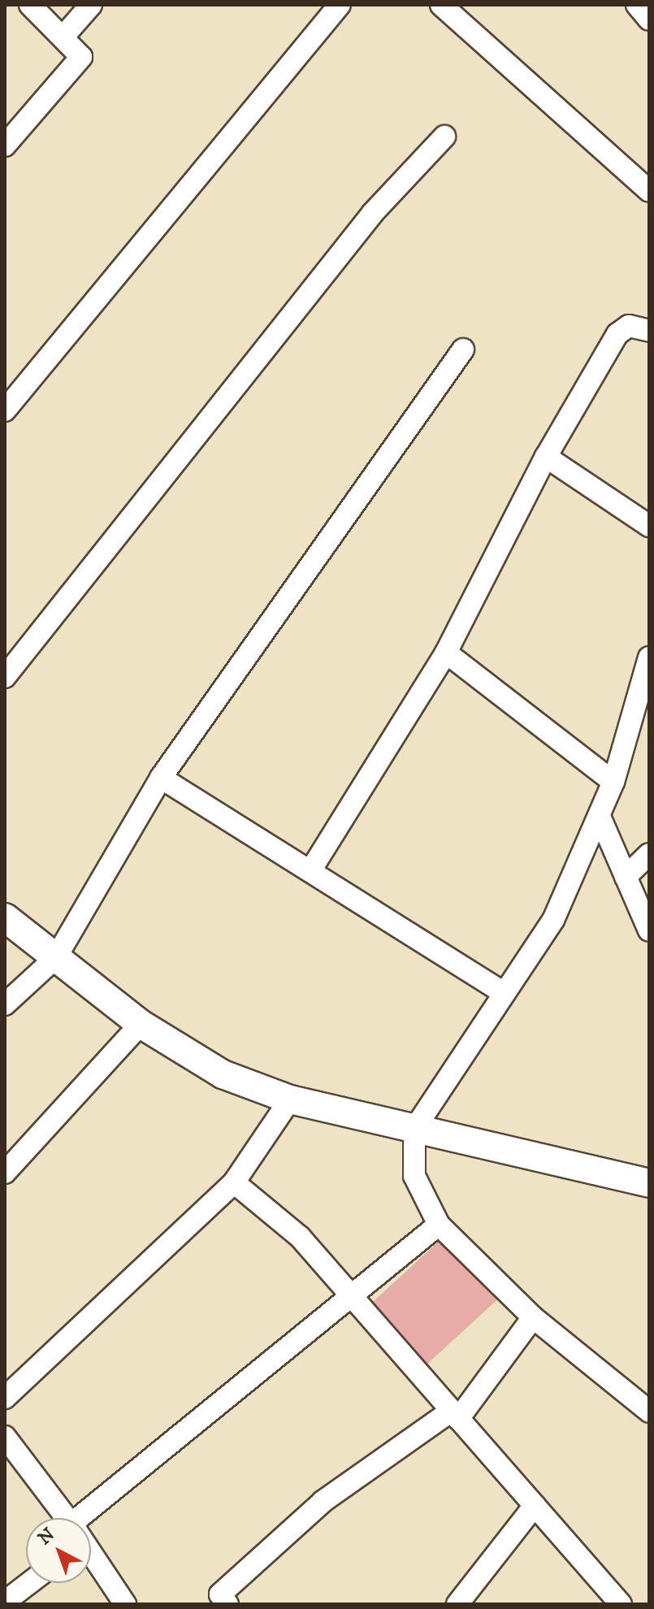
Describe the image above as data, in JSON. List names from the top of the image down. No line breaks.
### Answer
{"north":"top left"}
